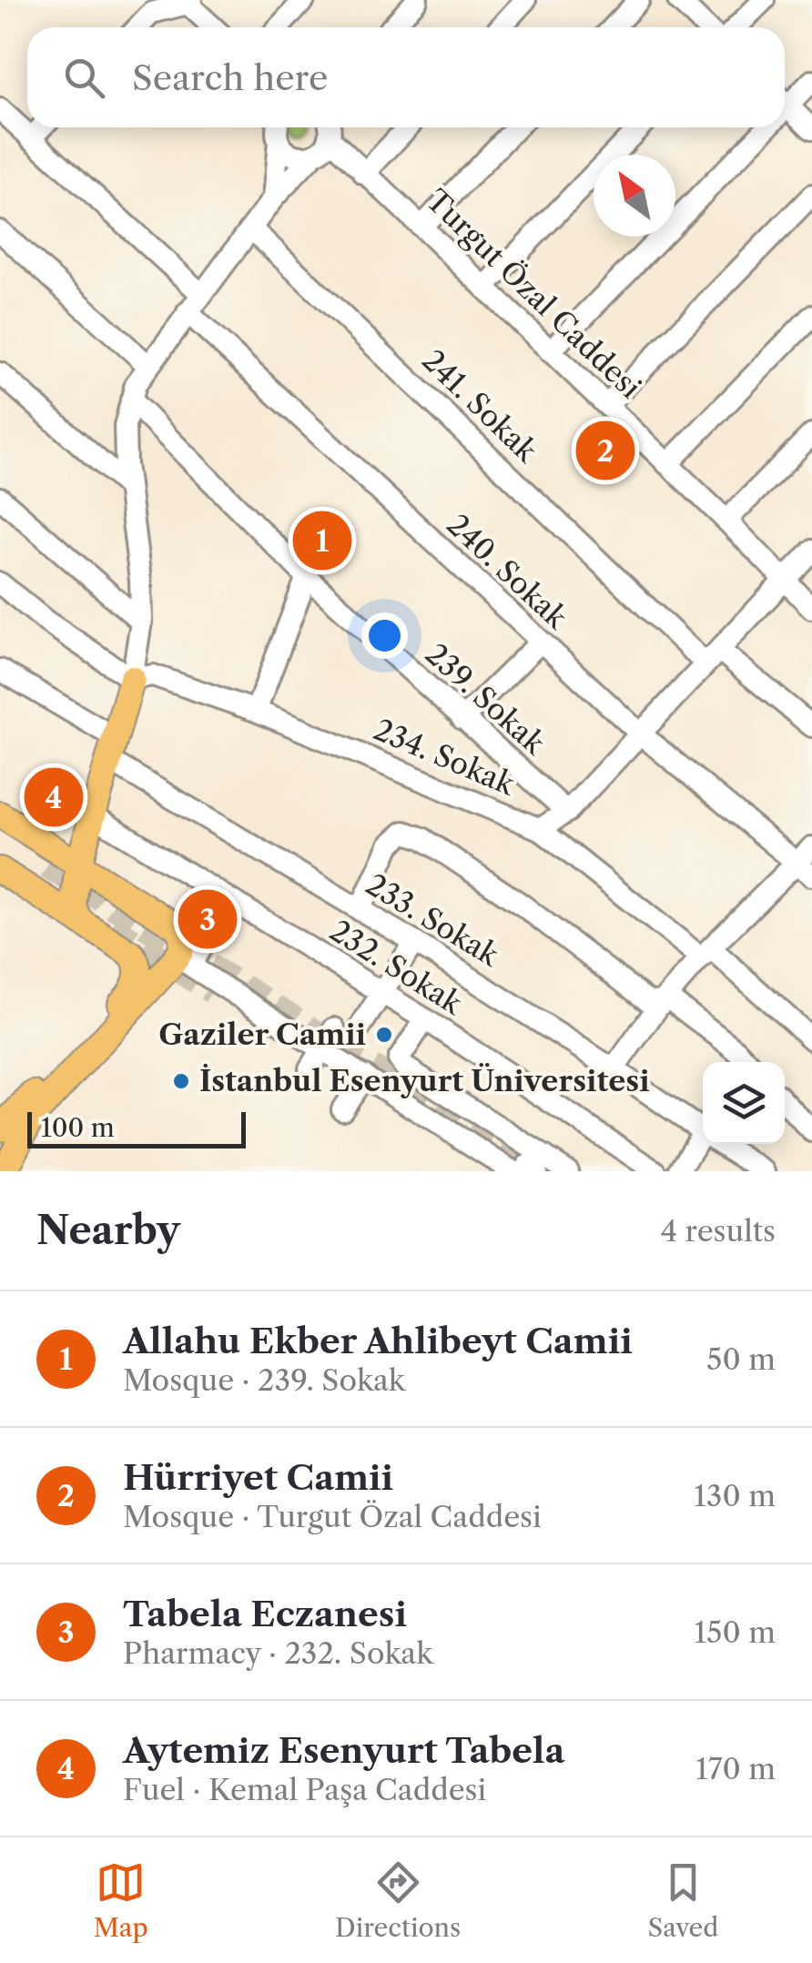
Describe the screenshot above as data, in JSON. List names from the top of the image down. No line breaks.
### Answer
{"streets":{"street":["Turgut Özal Caddesi","241. Sokak","240. Sokak","239. Sokak","234. Sokak","233. Sokak","232. Sokak"]},"places":["Gaziler Camii","İstanbul Esenyurt Üniversitesi"],"scale_bar":"100 m","north":"top left","page":{"search":"Search here","pins":["2","1","4","3"],"scale":"100 m","heading":["Nearby","4 results"],"list":[{"mark":"1","name":"Allahu Ekber Ahlibeyt Camii","note":"Mosque · 239. Sokak","value":"50 m"},{"mark":"2","name":"Hürriyet Camii","note":"Mosque · Turgut Özal Caddesi","value":"130 m"},{"mark":"3","name":"Tabela Eczanesi","note":"Pharmacy · 232. Sokak","value":"150 m"},{"mark":"4","name":"Aytemiz Esenyurt Tabela","note":"Fuel · Kemal Paşa Caddesi","value":"170 m"}],"nav":["Map","Directions","Saved"]}}
